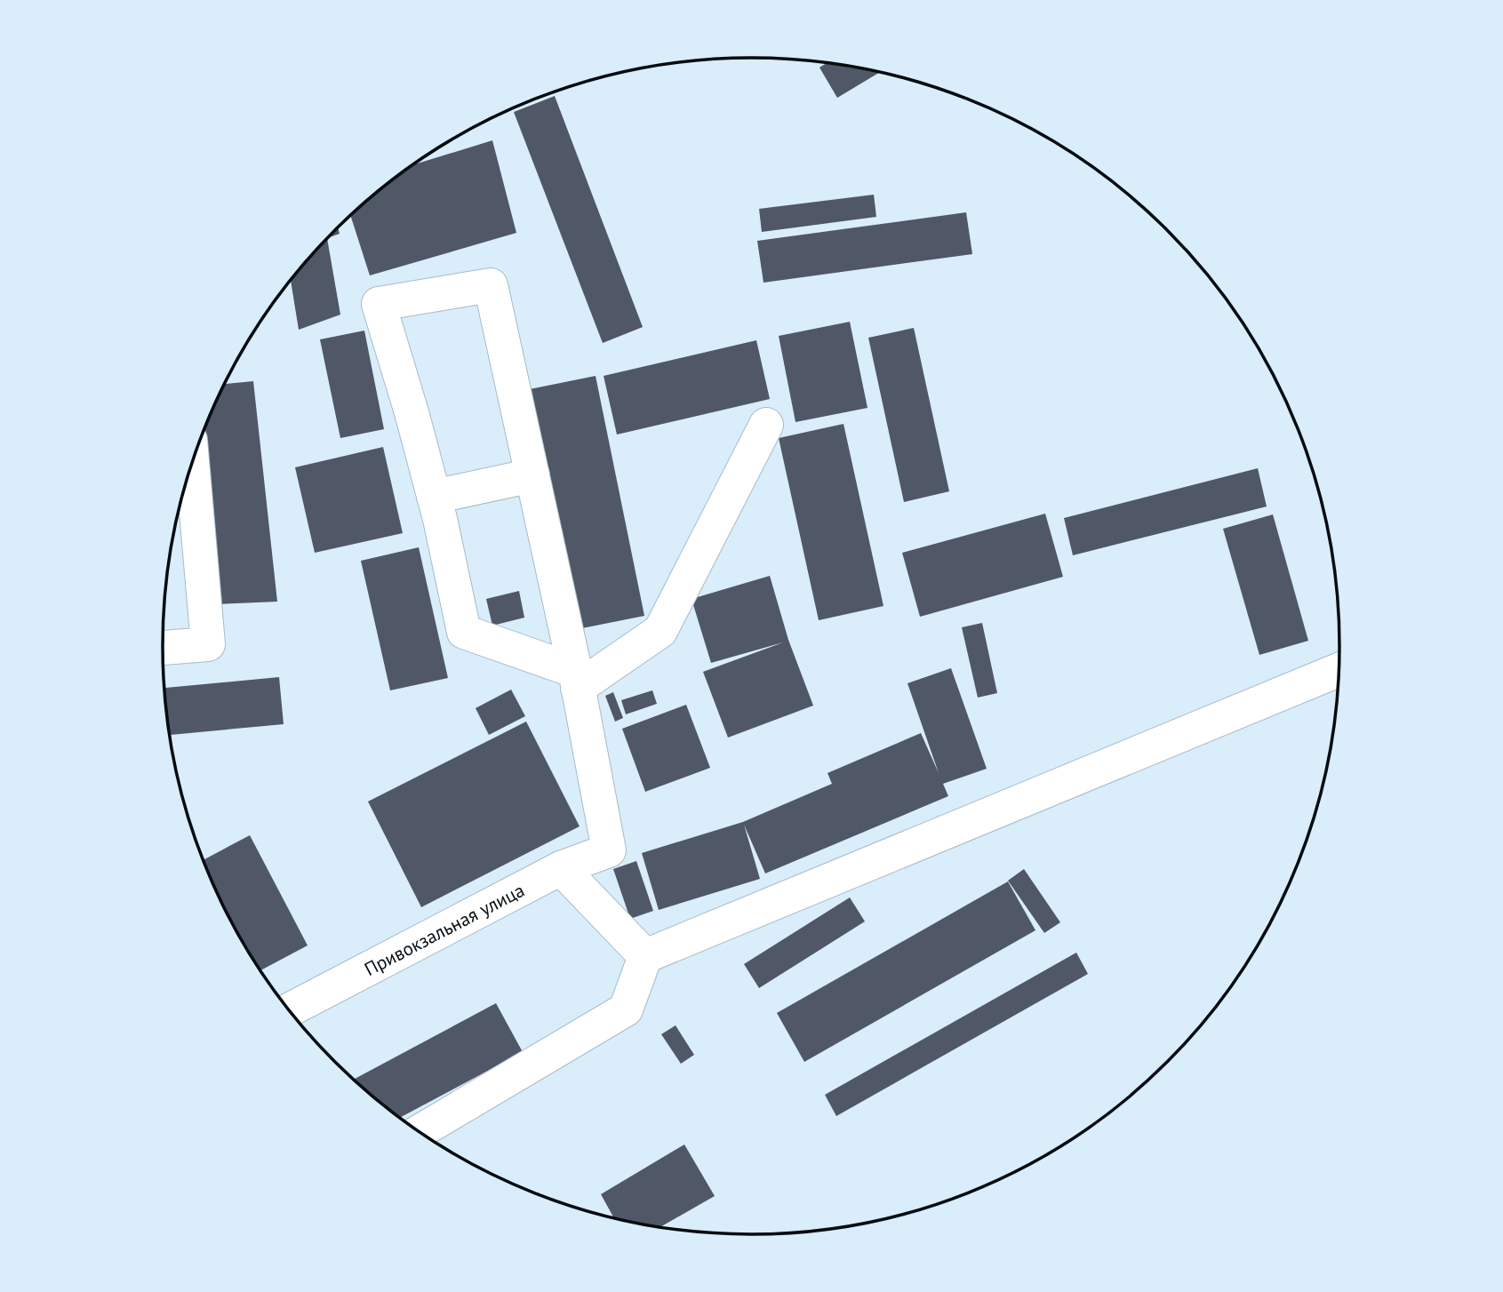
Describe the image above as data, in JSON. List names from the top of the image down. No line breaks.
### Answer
{"streets":{"street":["Привокзальная улица"]}}
